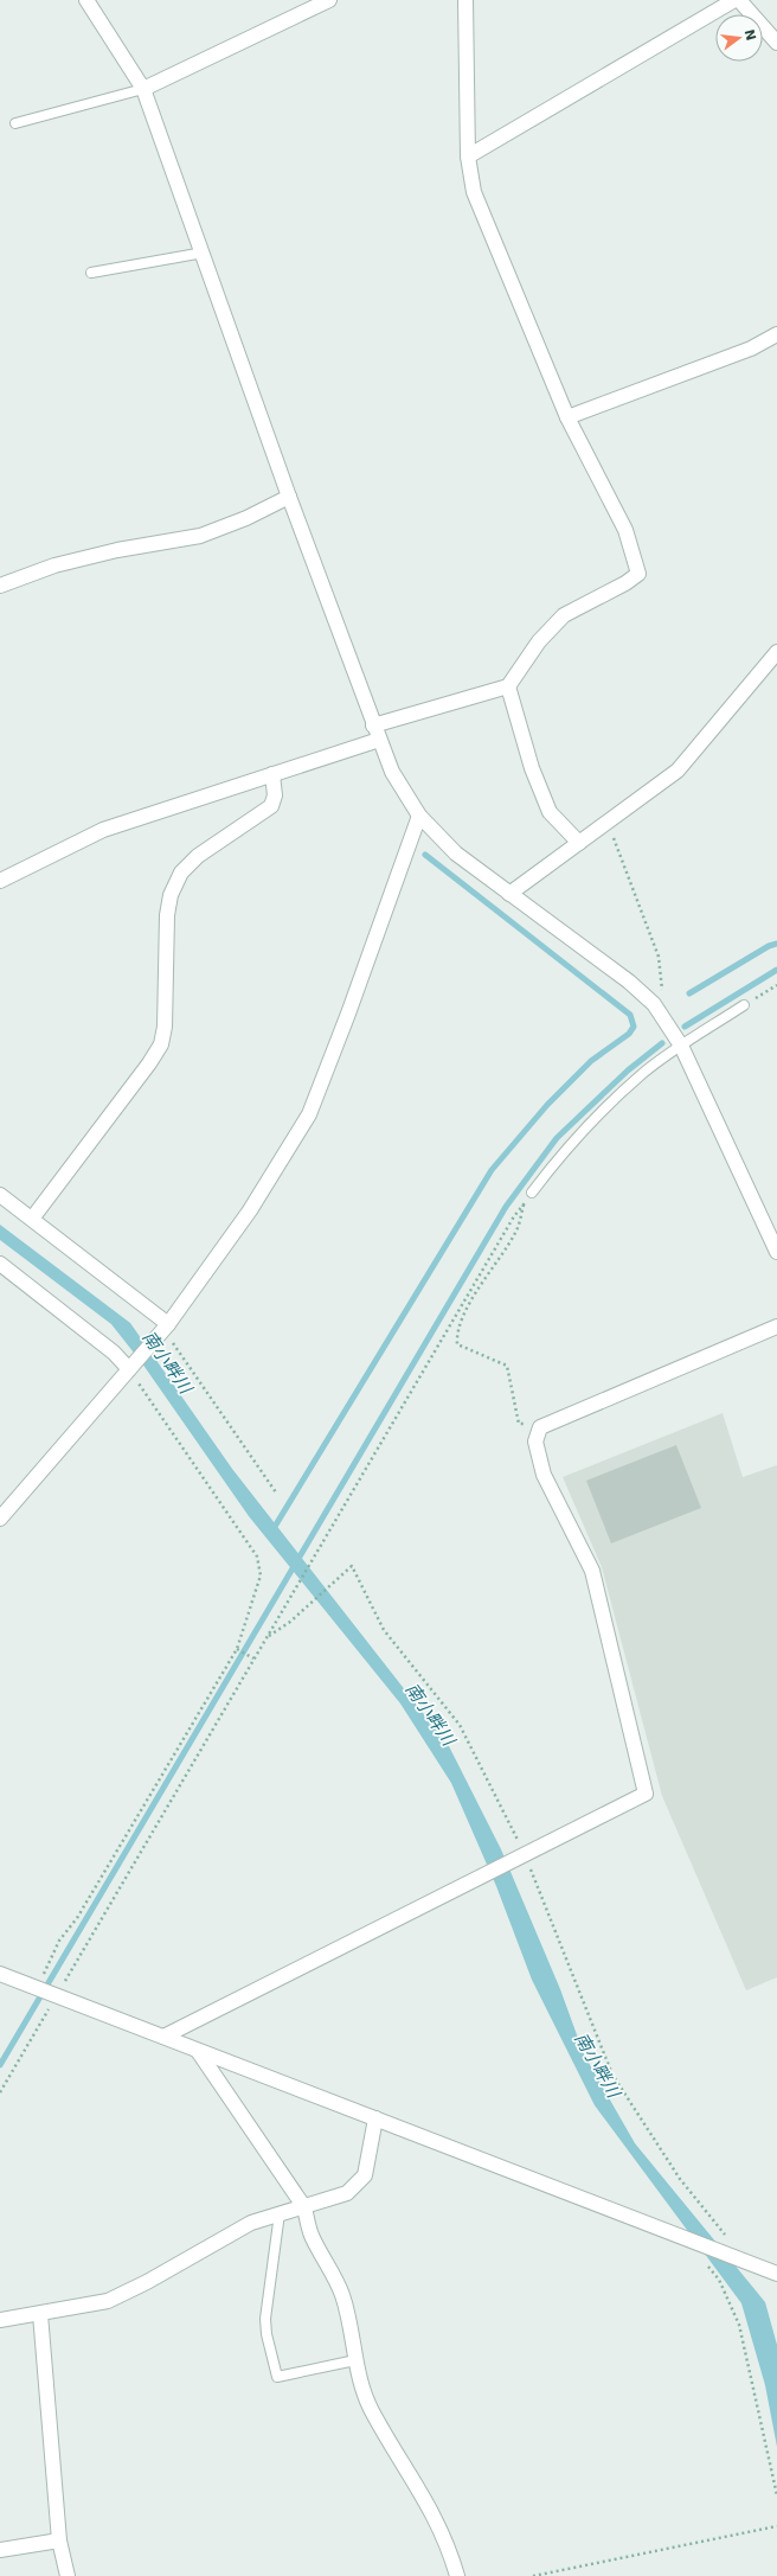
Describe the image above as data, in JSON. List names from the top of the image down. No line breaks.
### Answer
{"water":["南小畔川"],"north":"right"}
